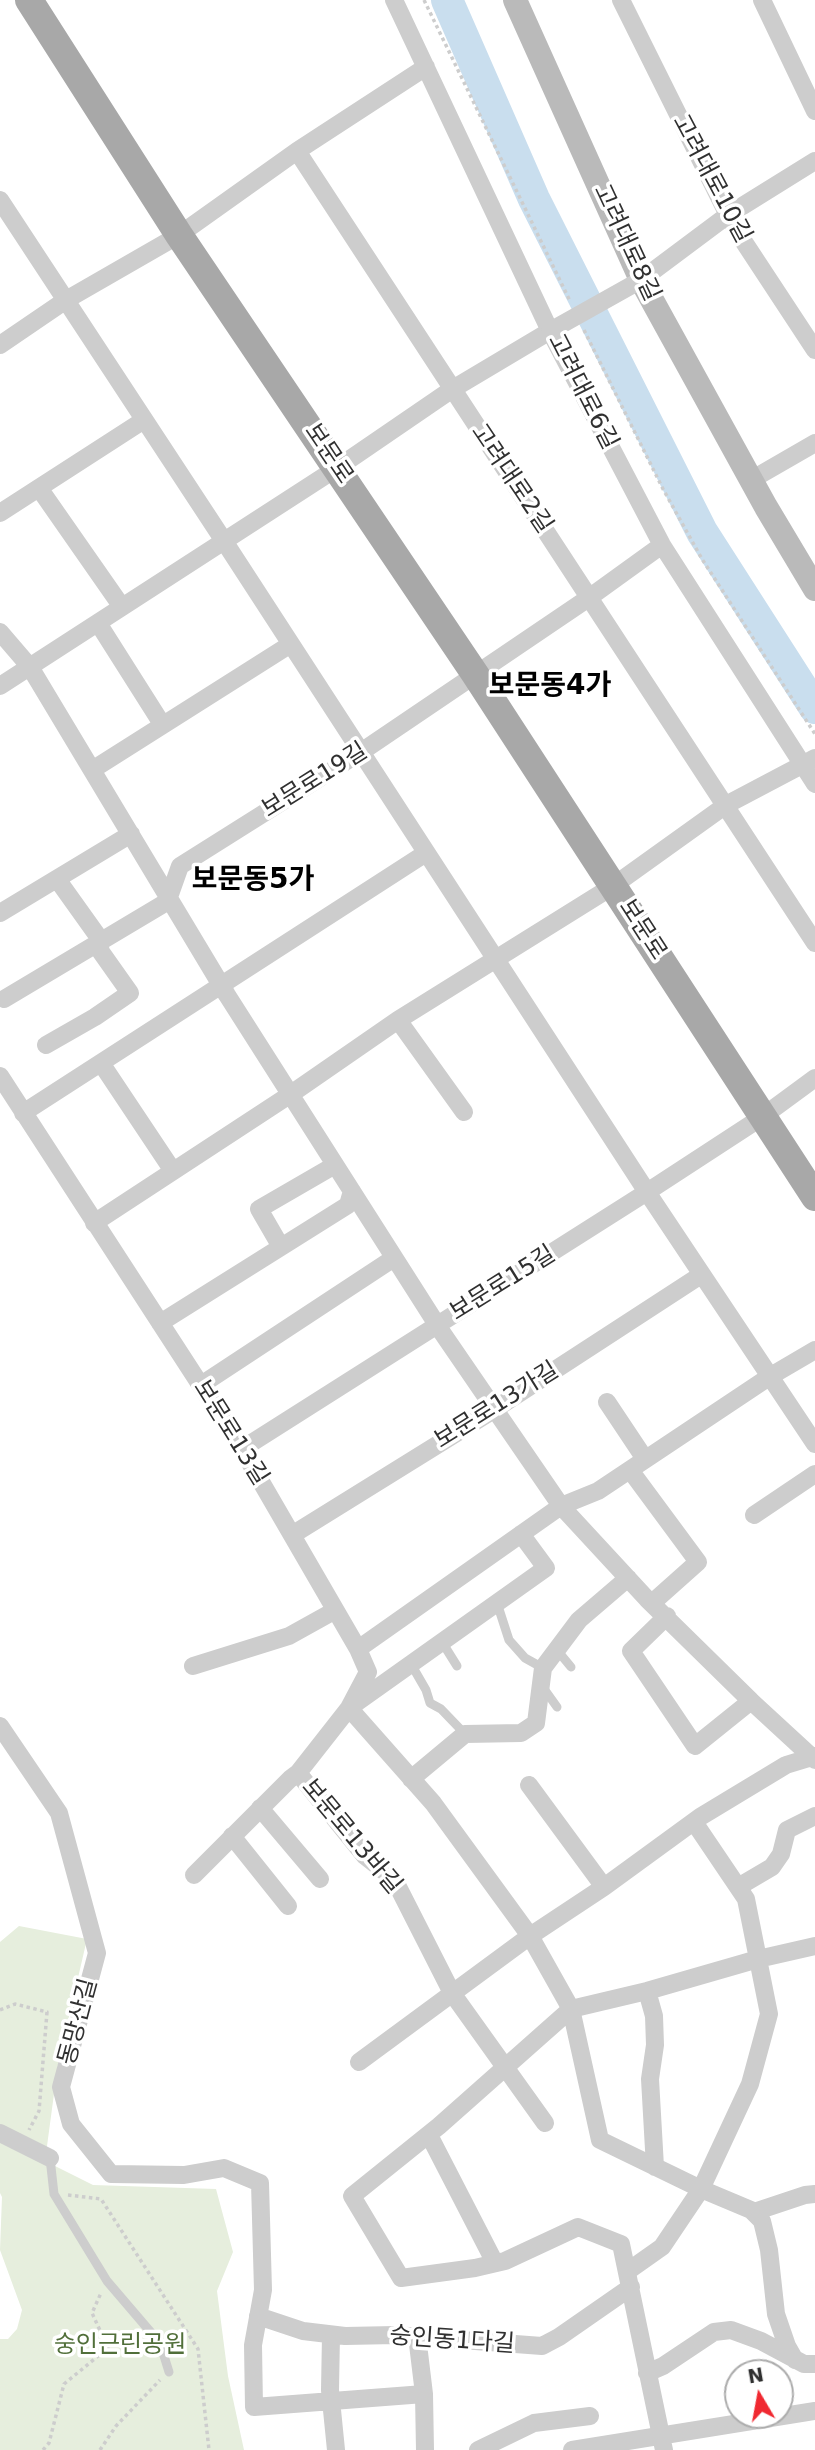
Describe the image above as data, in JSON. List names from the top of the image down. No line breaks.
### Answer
{"streets":{"main road":["고려대로8길","보문로"],"street":["고려대로10길","고려대로6길","고려대로2길","보문로19길","보문로15길","보문로13가길","보문로13길","보문로13바길","동망산길","숭인동1다길"]},"crossings":[["보문로","보문로19길"],["보문로","보문로15길"],["보문로15길","보문로13길"],["보문로13가길","보문로13길"],["보문로13길","보문로13바길"],["동망산길","숭인동1다길"]],"districts":["보문동4가","보문동5가"],"parks":["숭인근린공원"],"north":"top"}
